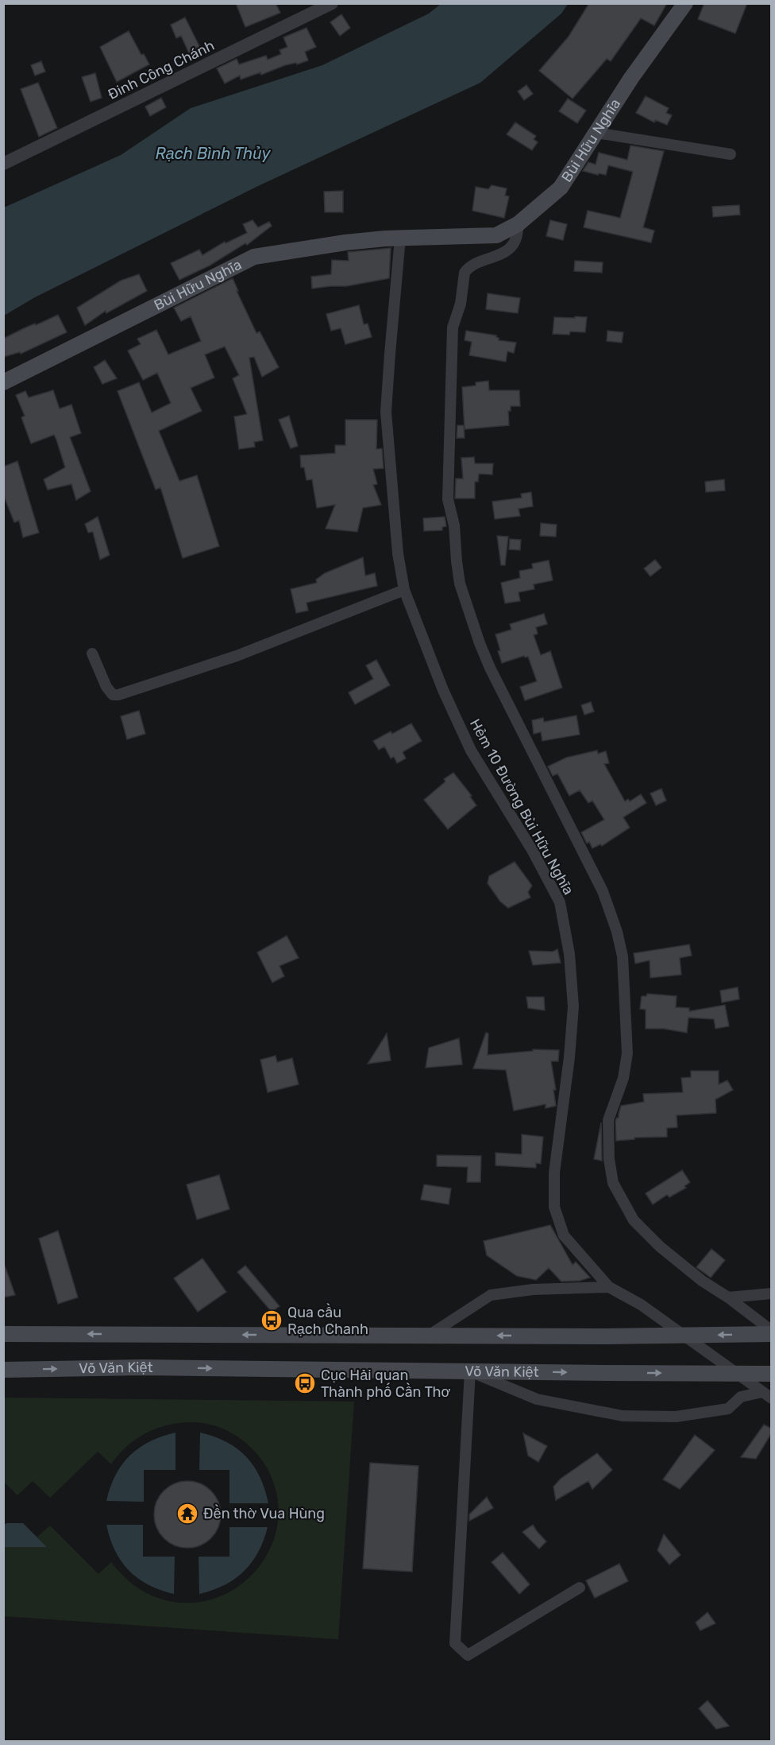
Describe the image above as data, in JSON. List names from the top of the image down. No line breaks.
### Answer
{"streets":{"main road":["Bùi Hữu Nghĩa","Võ Văn Kiệt"],"street":["Đinh Công Chánh","Hẻm 10 Đường Bùi Hữu Nghĩa"]},"crossings":[["Bùi Hữu Nghĩa","Hẻm 10 Đường Bùi Hữu Nghĩa"]],"water":["Rạch Bình Thủy"],"places":{"bus stop":["Qua cầu Rạch Chanh","Cục Hải quan Thành phố Cần Thơ"],"temple":["Đền thờ Vua Hùng"]}}
